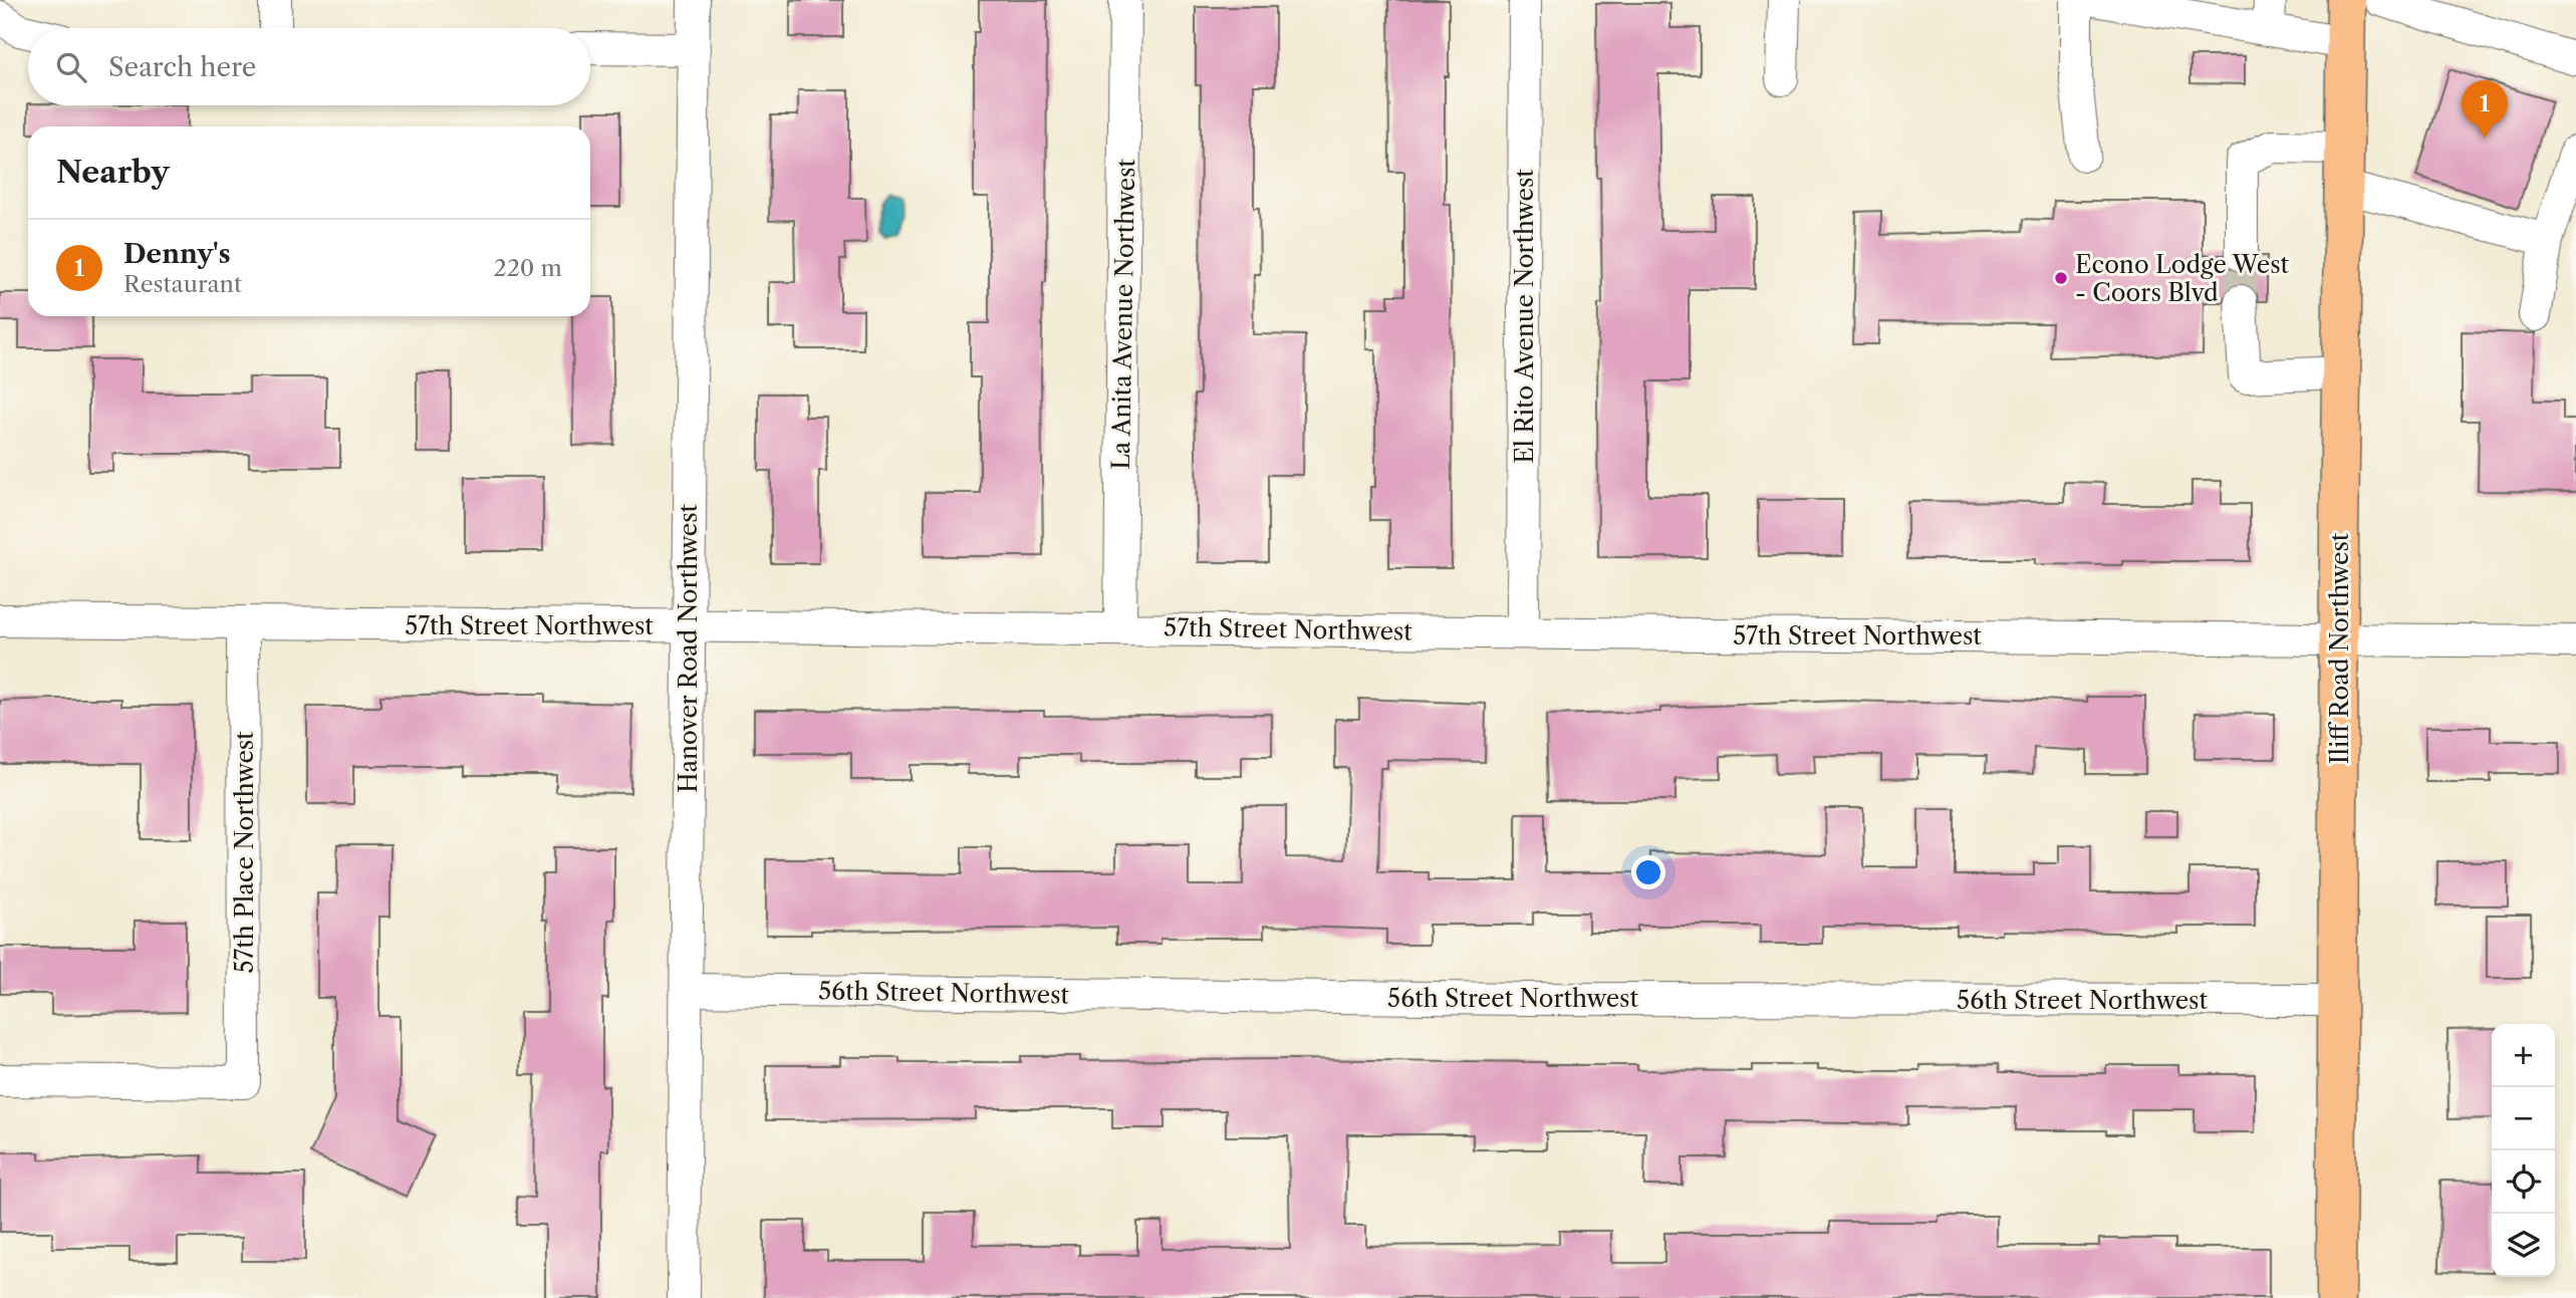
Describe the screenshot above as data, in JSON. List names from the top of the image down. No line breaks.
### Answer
{"streets":{"main road":["Iliff Road Northwest"],"street":["La Anita Avenue Northwest","El Rito Avenue Northwest","57th Street Northwest","Hanover Road Northwest","57th Place Northwest","56th Street Northwest"]},"crossings":[["La Anita Avenue Northwest","57th Street Northwest"],["El Rito Avenue Northwest","57th Street Northwest"],["57th Street Northwest","Hanover Road Northwest"],["57th Street Northwest","Iliff Road Northwest"],["57th Street Northwest","57th Place Northwest"],["Hanover Road Northwest","56th Street Northwest"],["Iliff Road Northwest","56th Street Northwest"]],"places":["Econo Lodge West - Coors Blvd"],"page":{"search":"Search here","pins":"1","heading":"Nearby","list":[{"mark":"1","name":"Denny's","note":"Restaurant","value":"220 m"}],"map_buttons":["+","−"]}}
